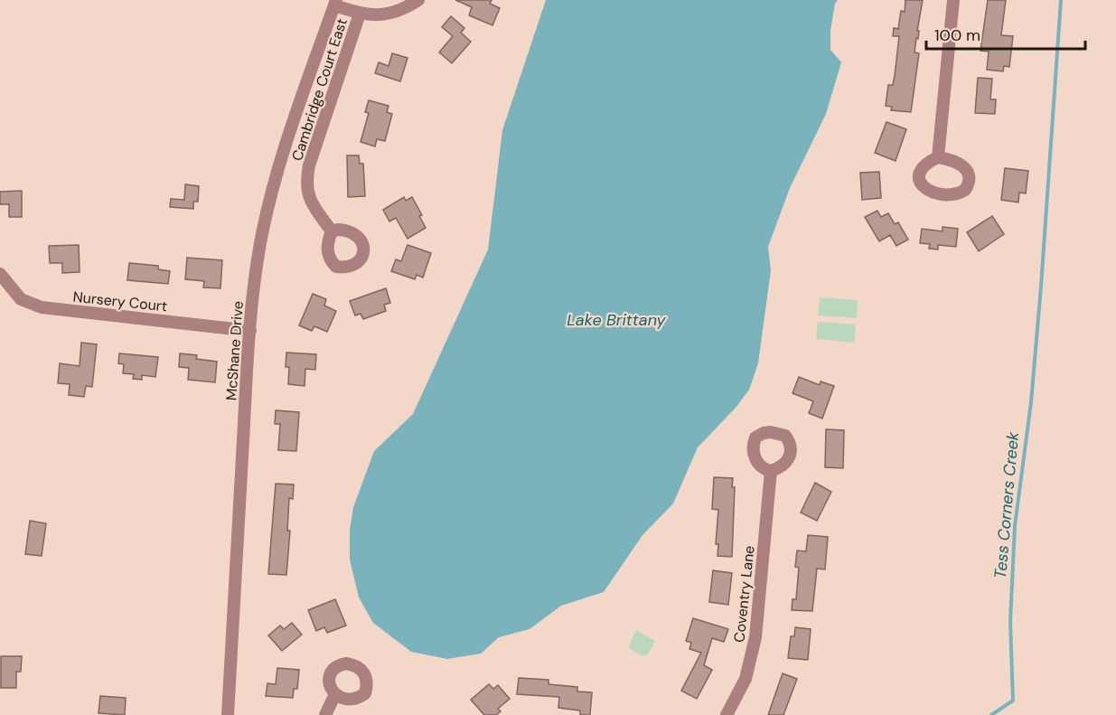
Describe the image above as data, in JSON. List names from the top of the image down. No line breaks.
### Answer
{"streets":{"street":["Cambridge Court East","Nursery Court","McShane Drive","Coventry Lane"]},"crossings":[["Nursery Court","McShane Drive"]],"water":["Lake Brittany","Tess Corners Creek"],"scale_bar":"100 m"}
